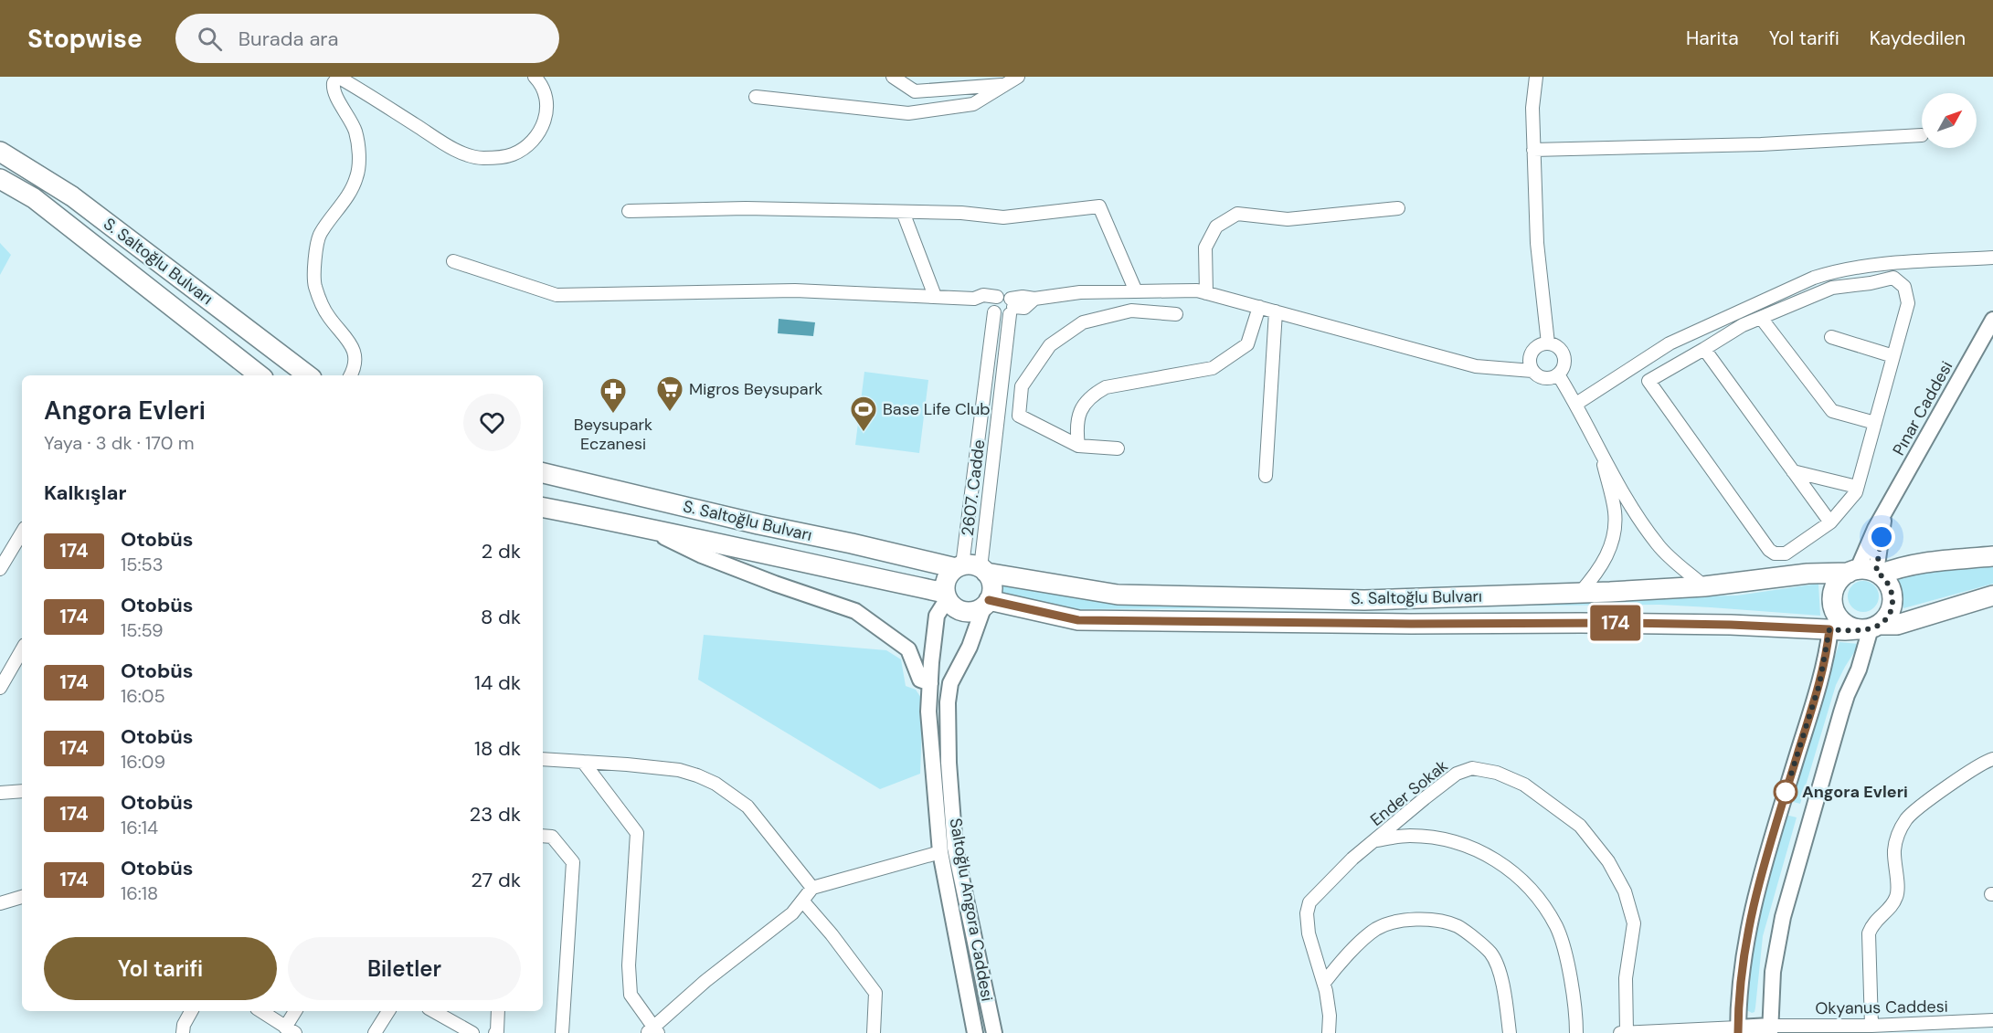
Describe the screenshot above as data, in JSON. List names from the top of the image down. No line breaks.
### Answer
{"streets":{"main road":["S. Saltoğlu Bulvarı"],"street":["Pınar Caddesi","2607. Cadde","Ender Sokak","Saltoğlu Angora Caddesi","Okyanus Caddesi"]},"crossings":[["S. Saltoğlu Bulvarı","Pınar Caddesi"],["S. Saltoğlu Bulvarı","2607. Cadde"],["S. Saltoğlu Bulvarı","Saltoğlu Angora Caddesi"],["2607. Cadde","Saltoğlu Angora Caddesi"]],"places":{"supermarket":["Migros Beysupark"],"pharmacy":["Beysupark Eczanesi"],"sports":["Base Life Club"],"other":["Angora Evleri"]},"lines":["bus line 174"],"north":"top right","page":{"header":"Stopwise","search":"Burada ara","nav":["Harita","Yol tarifi","Kaydedilen"],"on_map":"174","heading":[["Angora Evleri","Yaya · 3 dk · 170 m"],"Kalkışlar"],"list":[{"mark":"174","name":"Otobüs","note":"15:53","value":"2 dk"},{"mark":"174","name":"Otobüs","note":"15:59","value":"8 dk"},{"mark":"174","name":"Otobüs","note":"16:05","value":"14 dk"},{"mark":"174","name":"Otobüs","note":"16:09","value":"18 dk"},{"mark":"174","name":"Otobüs","note":"16:14","value":"23 dk"},{"mark":"174","name":"Otobüs","note":"16:18","value":"27 dk"}],"buttons":["Yol tarifi","Biletler"]}}
